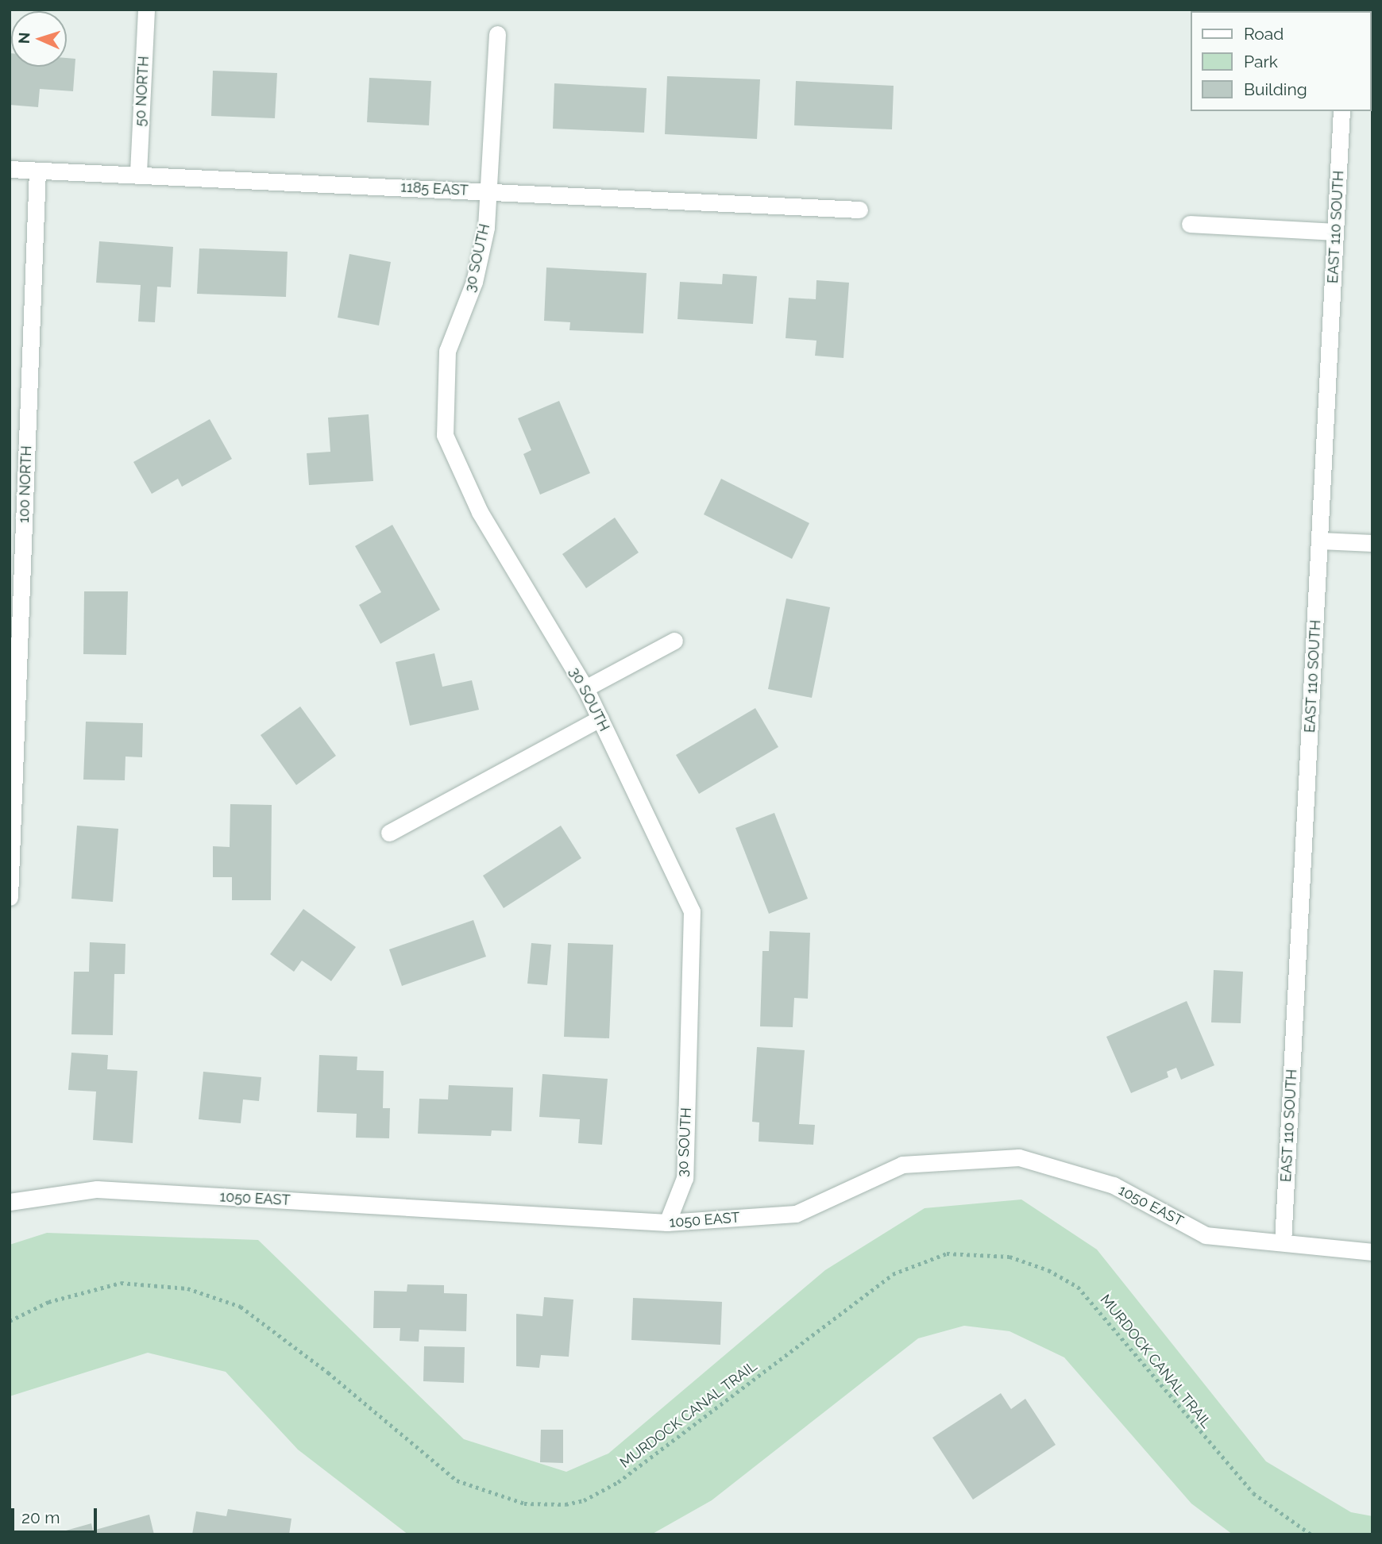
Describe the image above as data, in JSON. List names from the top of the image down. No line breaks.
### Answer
{"streets":{"street":["50 NORTH","1185 EAST","EAST 110 SOUTH","30 SOUTH","100 NORTH","1050 EAST"],"path":["MURDOCK CANAL TRAIL"]},"crossings":[["50 NORTH","1185 EAST"],["1185 EAST","30 SOUTH"],["1185 EAST","100 NORTH"],["EAST 110 SOUTH","1050 EAST"],["30 SOUTH","1050 EAST"]],"legend":["Road","Park","Building"],"scale_bar":"20 m","north":"left"}
